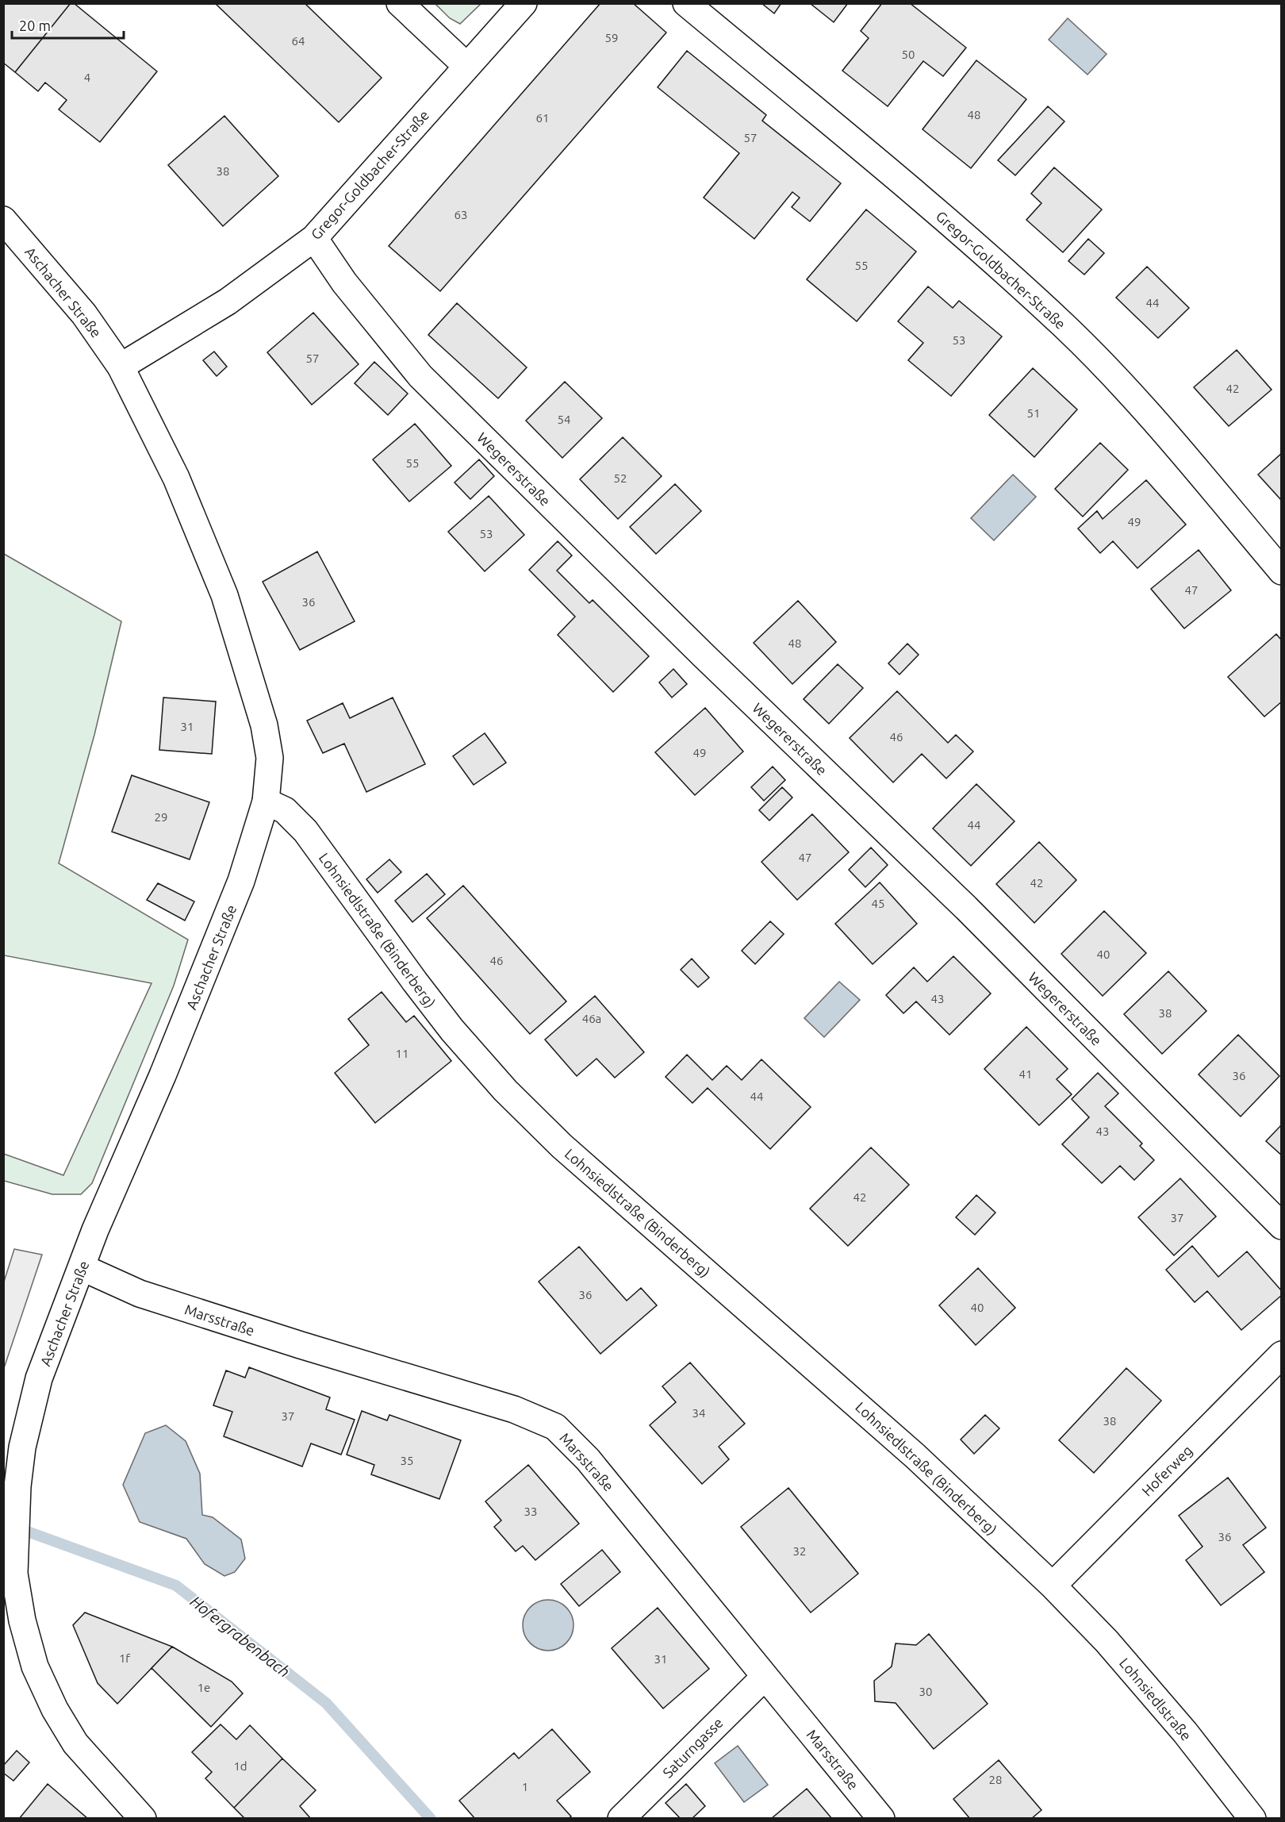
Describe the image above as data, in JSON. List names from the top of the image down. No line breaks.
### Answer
{"streets":{"street":["Gregor-Goldbacher-Straße","Aschacher Straße","Wegererstraße","Lohnsiedlstraße (Binderberg)","Marsstraße","Hoferweg","Lohnsiedlstraße","Saturngasse"]},"crossings":[["Gregor-Goldbacher-Straße","Aschacher Straße"],["Gregor-Goldbacher-Straße","Wegererstraße"],["Aschacher Straße","Lohnsiedlstraße (Binderberg)"],["Aschacher Straße","Marsstraße"],["Lohnsiedlstraße (Binderberg)","Hoferweg"],["Lohnsiedlstraße (Binderberg)","Lohnsiedlstraße"],["Marsstraße","Saturngasse"],["Hoferweg","Lohnsiedlstraße"]],"water":["Hofergrabenbach"],"house_numbers":["59","64","50","4","48","61","57","38","63","55","44","53","57","42","51","54","55","52","49","53","47","36","48","31","46","49","29","44","47","42","45","40","46","43","38","46a","11","41","36","44","43","42","37","36","40","34","37","38","35","33","36","32","1f","31","1e","30","1d","28","1"],"scale_bar":"20 m"}
